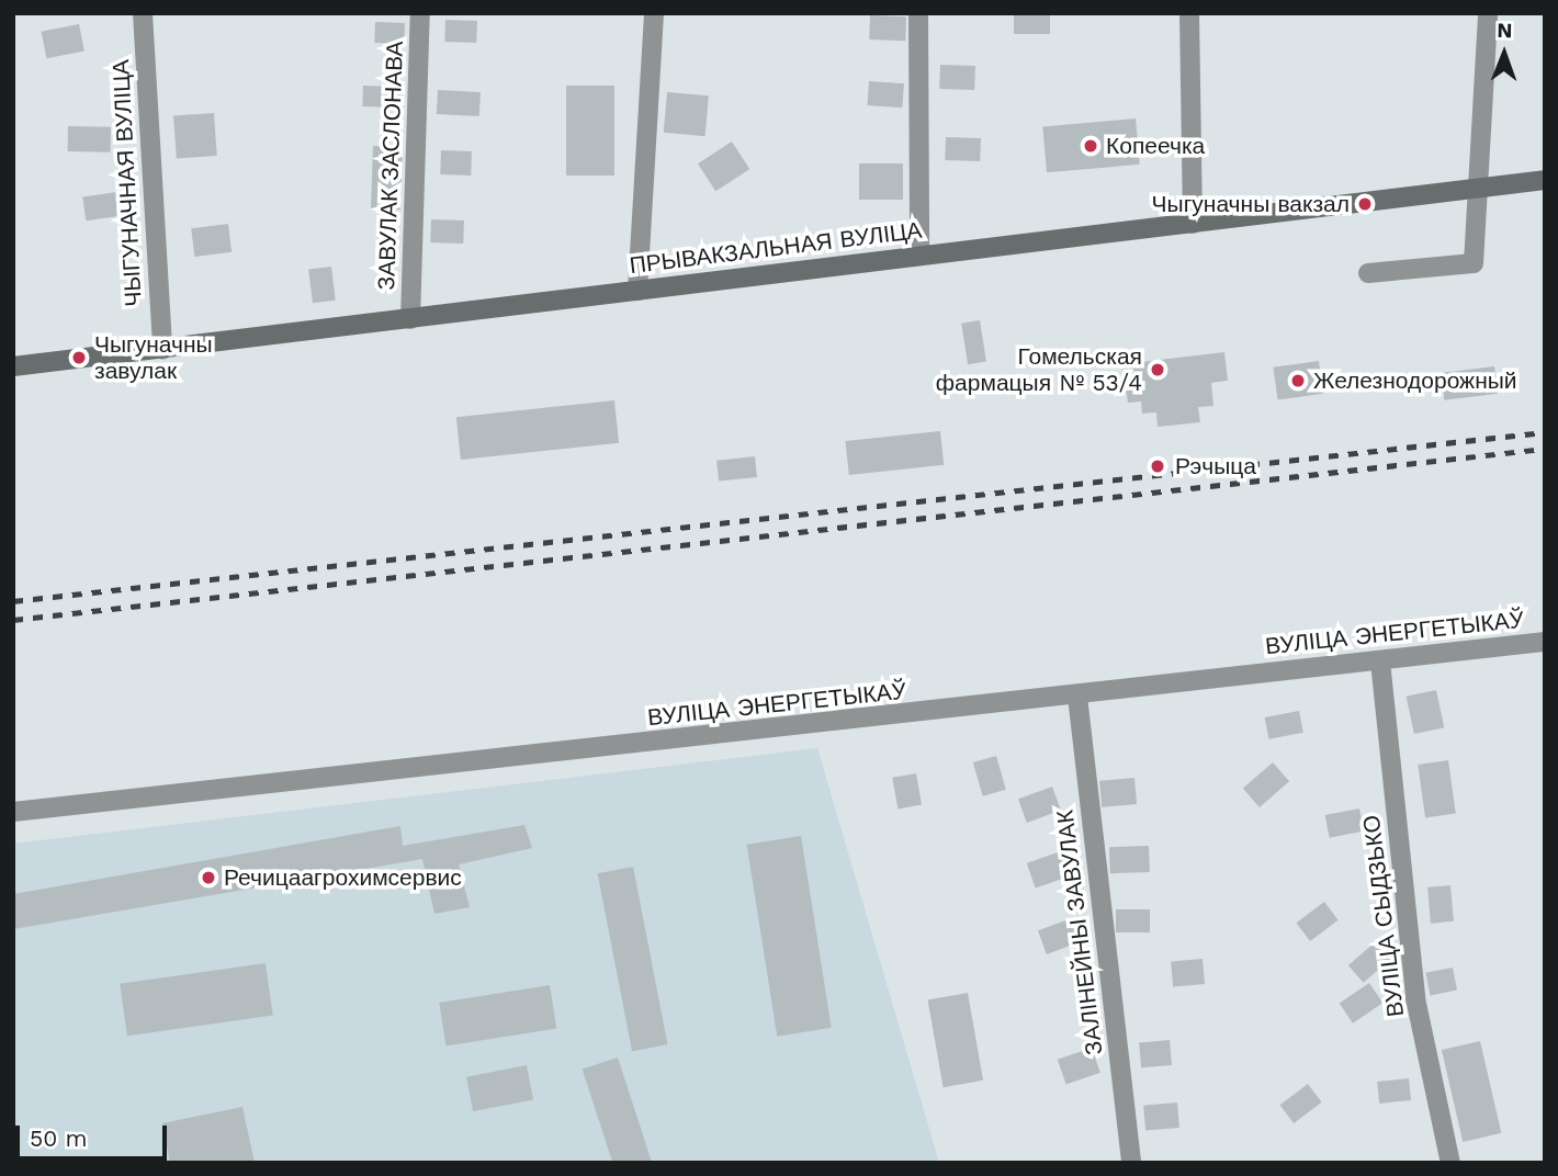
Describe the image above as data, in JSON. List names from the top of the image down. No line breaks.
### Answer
{"streets":{"main road":["ПРЫВАКЗАЛЬНАЯ ВУЛІЦА"],"street":["ЗАВУЛАК ЗАСЛОНАВА","ЧЫГУНАЧНАЯ ВУЛІЦА","ВУЛІЦА ЭНЕРГЕТЫКАЎ","ВУЛІЦА СЫДЗЬКО","ЗАЛІНЕЙНЫ ЗАВУЛАК"]},"crossings":[["ЗАВУЛАК ЗАСЛОНАВА","ПРЫВАКЗАЛЬНАЯ ВУЛІЦА"],["ЧЫГУНАЧНАЯ ВУЛІЦА","ПРЫВАКЗАЛЬНАЯ ВУЛІЦА"],["ВУЛІЦА ЭНЕРГЕТЫКАЎ","ВУЛІЦА СЫДЗЬКО"],["ВУЛІЦА ЭНЕРГЕТЫКАЎ","ЗАЛІНЕЙНЫ ЗАВУЛАК"]],"places":["Копеечка","Чыгуначны вакзал","Чыгуначны завулак","Гомельская фармацыя № 53/4","Железнодорожный","Рэчыца","Речицаагрохимсервис"],"scale_bar":"50 m","north":"top"}
